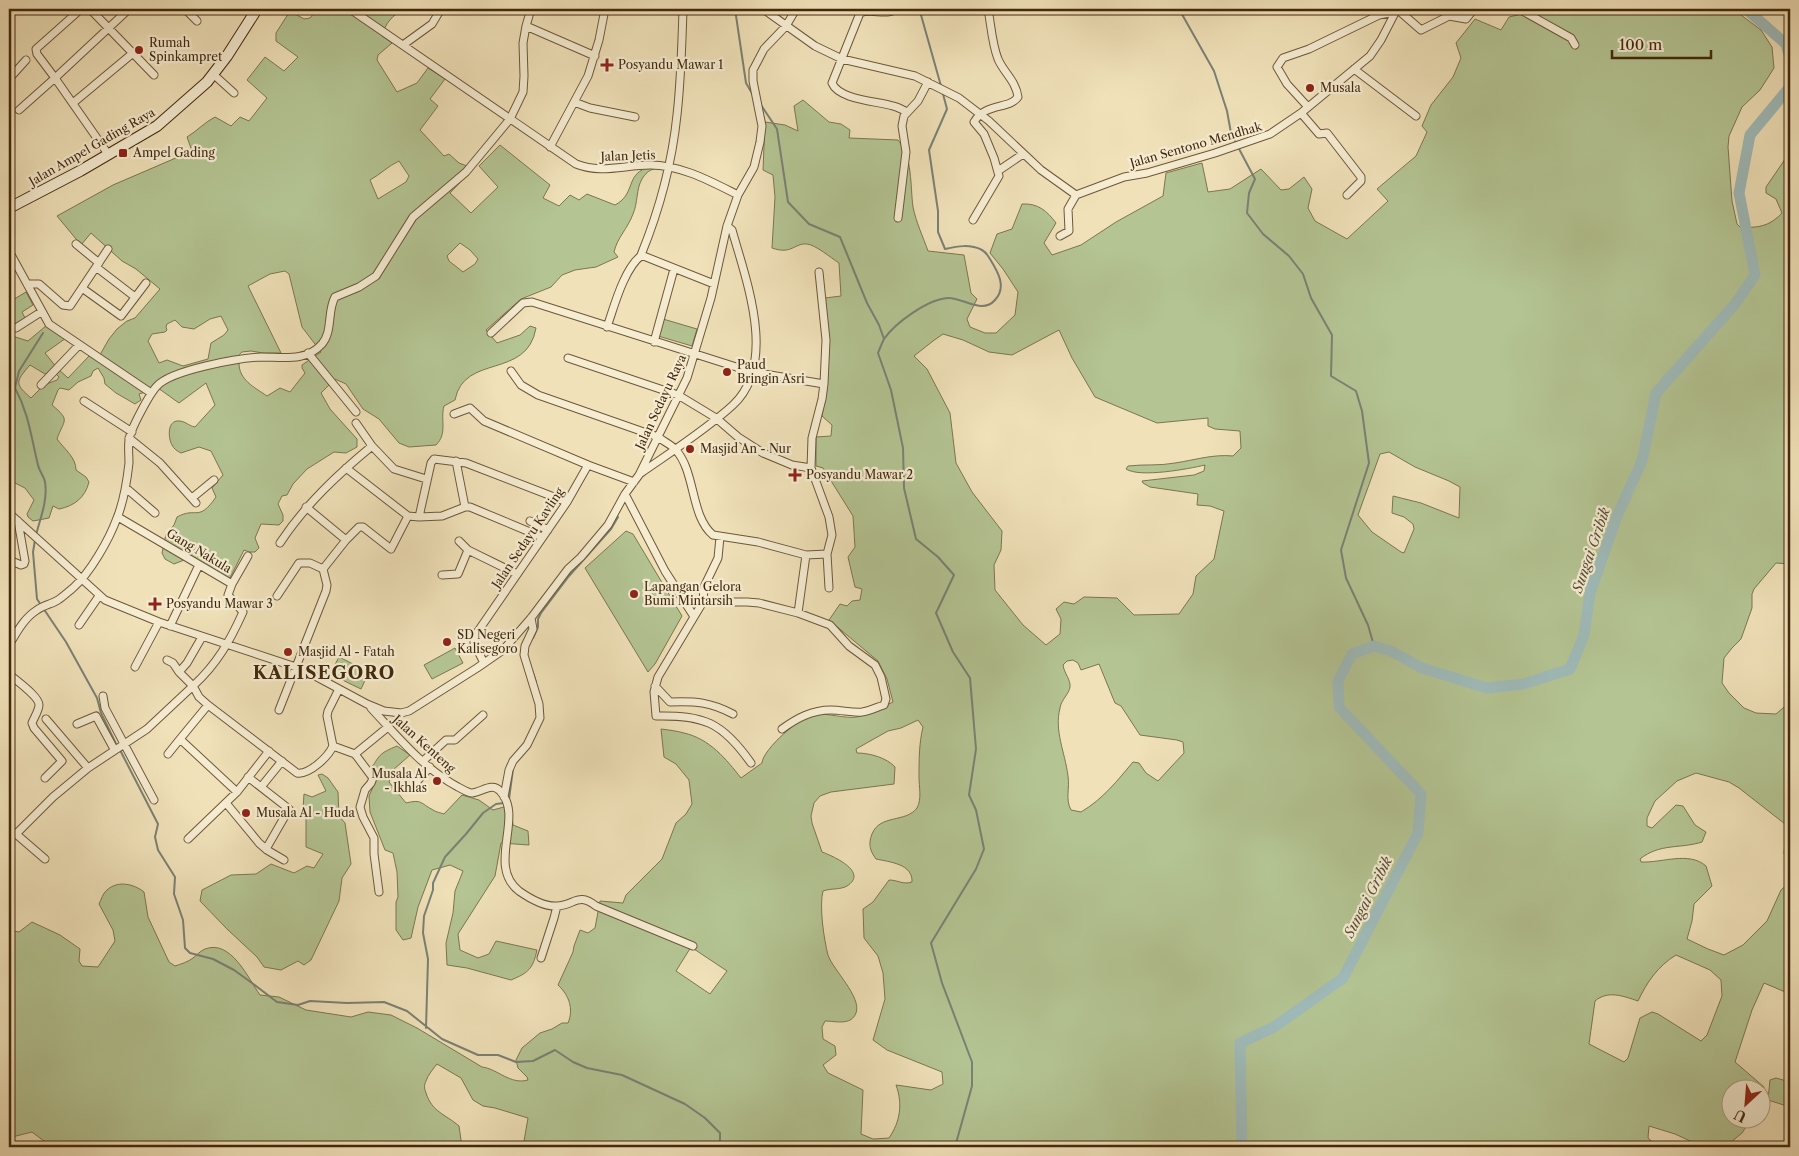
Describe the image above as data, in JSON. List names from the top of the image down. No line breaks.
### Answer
{"streets":{"main road":["Jalan Ampel Gading Raya"],"street":["Jalan Sentono Mendhak","Jalan Jetis","Jalan Sedayu Raya","Jalan Sedayu Kavling","Gang Nakula","Jalan Kenteng"]},"crossings":[["Jalan Jetis","Jalan Sedayu Raya"],["Jalan Sedayu Raya","Jalan Sedayu Kavling"]],"districts":["KALISEGORO"],"water":["Sungai Gribik"],"places":{"other":["Rumah Spinkampret","Musala","Paud Bringin Asri","Masjid An - Nur","Lapangan Gelora Bumi Mintarsih","SD Negeri Kalisegoro","Masjid Al - Fatah","Musala Al - Ikhlas","Musala Al - Huda"],"health":["Posyandu Mawar 1","Posyandu Mawar 2","Posyandu Mawar 3"],"transit":["Ampel Gading"]},"scale_bar":"100 m","north":"bottom left"}
